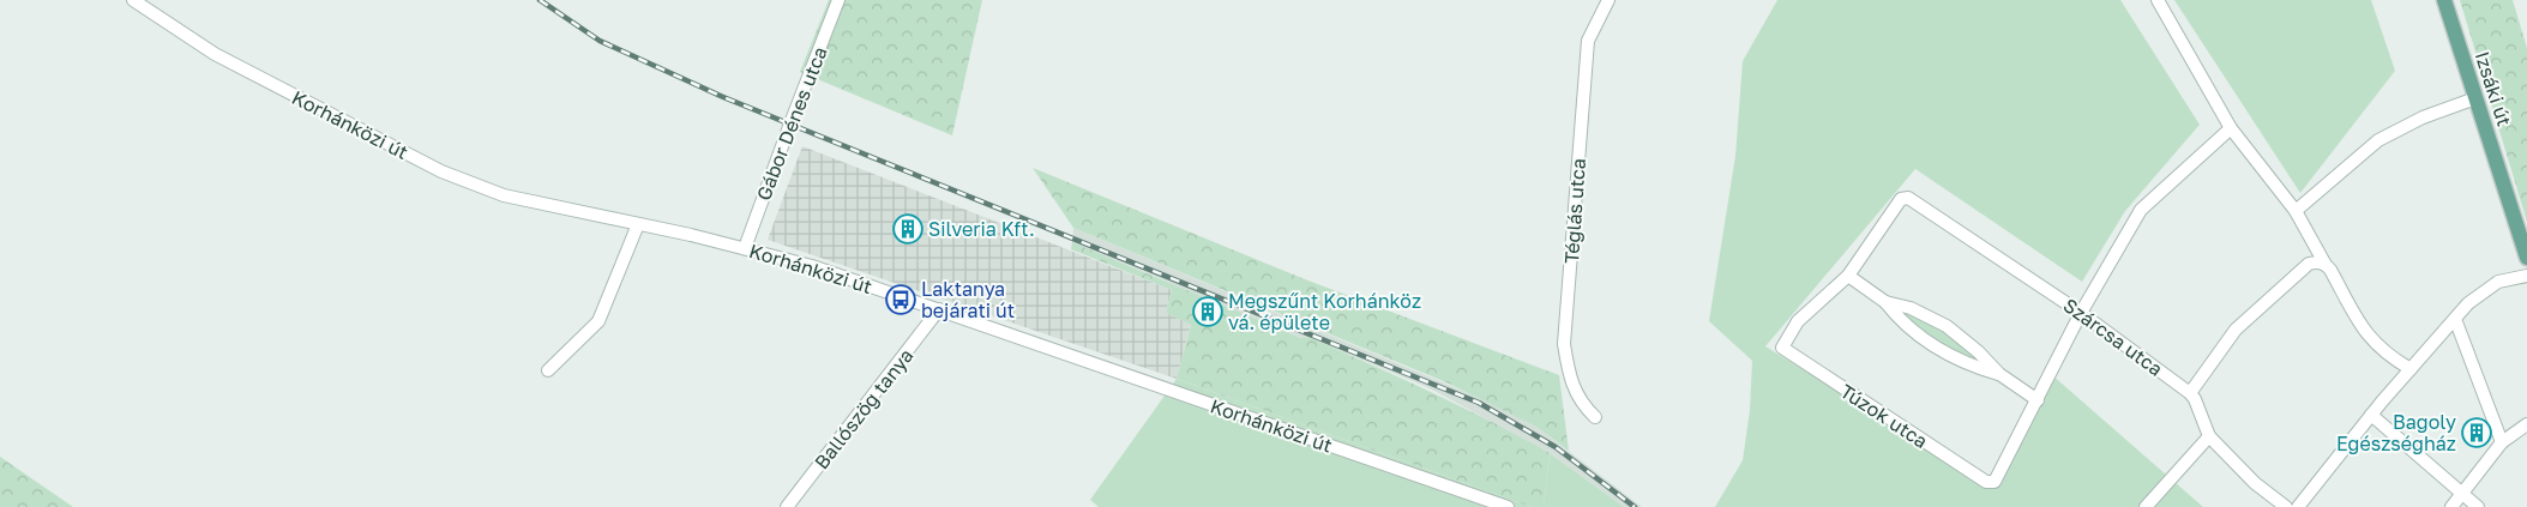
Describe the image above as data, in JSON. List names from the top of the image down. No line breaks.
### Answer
{"streets":{"main road":["Izsáki út"],"street":["Gábor Dénes utca","Korhánközi út","Téglás utca","Szárcsa utca","Ballószög tanya","Túzok utca"]},"crossings":[["Gábor Dénes utca","Korhánközi út"],["Korhánközi út","Ballószög tanya"],["Szárcsa utca","Túzok utca"]],"places":{"building":["Silveria Kft.","Megszűnt Korhánköz vá. épülete","Bagoly Egészségház"],"bus stop":["Laktanya bejárati út"]}}
